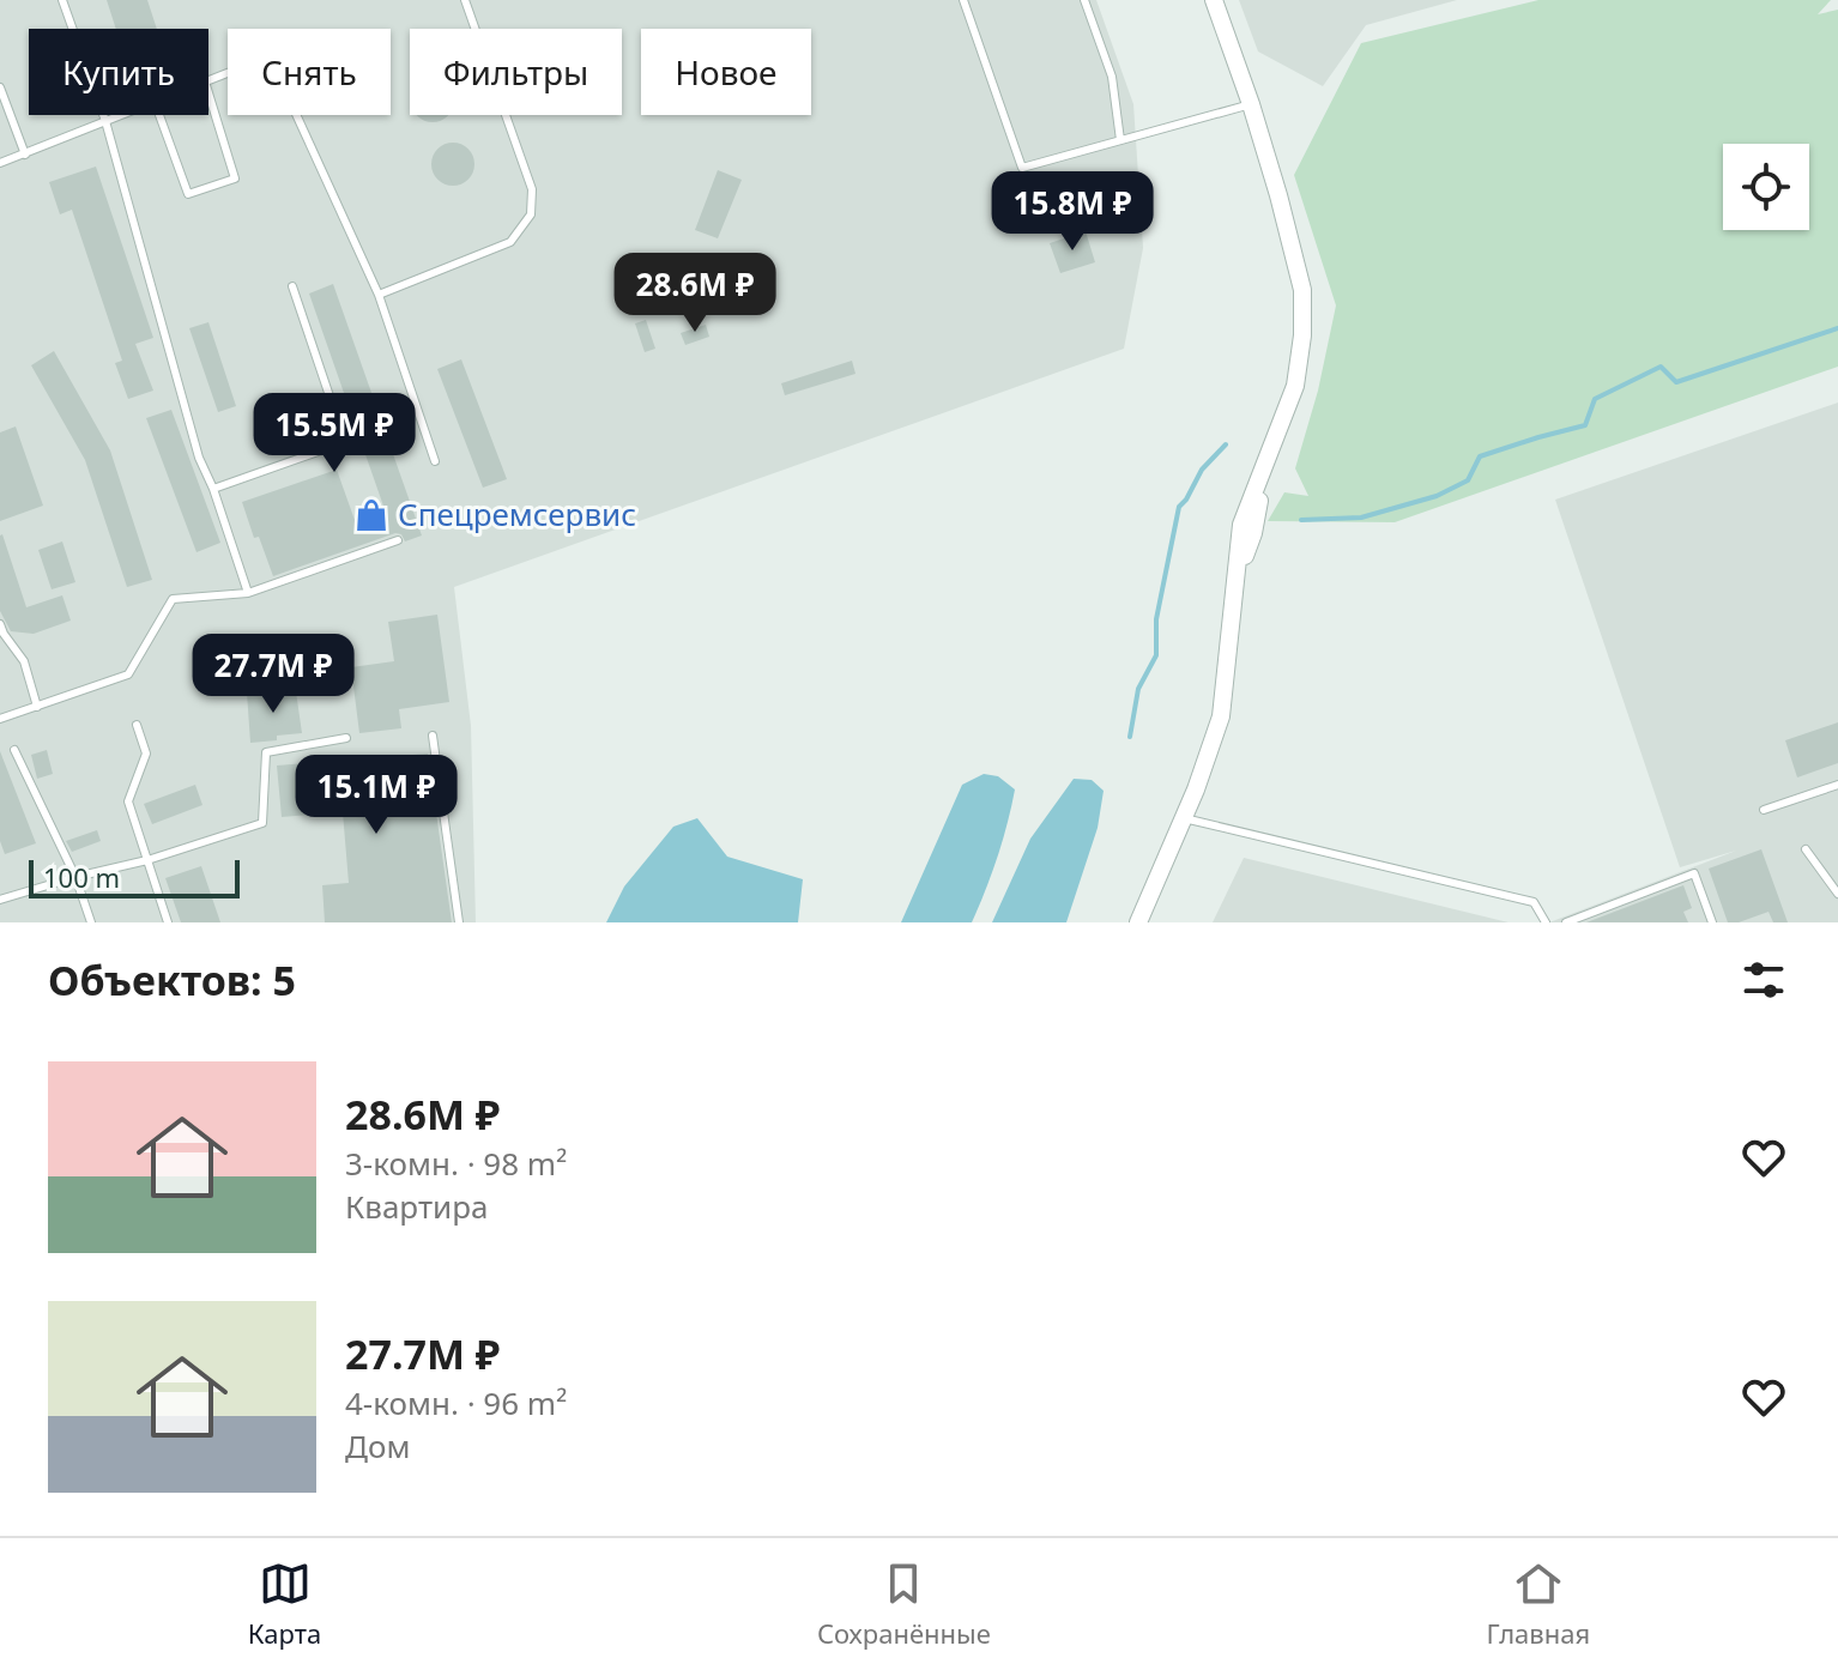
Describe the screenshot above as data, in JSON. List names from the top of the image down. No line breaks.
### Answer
{"places":{"shop":["Спецремсервис"]},"scale_bar":"100 m","page":{"chip":["Купить","Снять","Фильтры","Новое"],"price":["15.8M ₽","28.6M ₽","15.5M ₽","27.7M ₽","15.1M ₽"],"scale":"100 m","heading":"Объектов: 5","list":[{"name":"28.6M ₽","note":"3-комн. · 98 m² · Квартира"},{"name":"27.7M ₽","note":"4-комн. · 96 m² · Дом"}],"tabs":["Карта","Сохранённые","Главная"]}}
